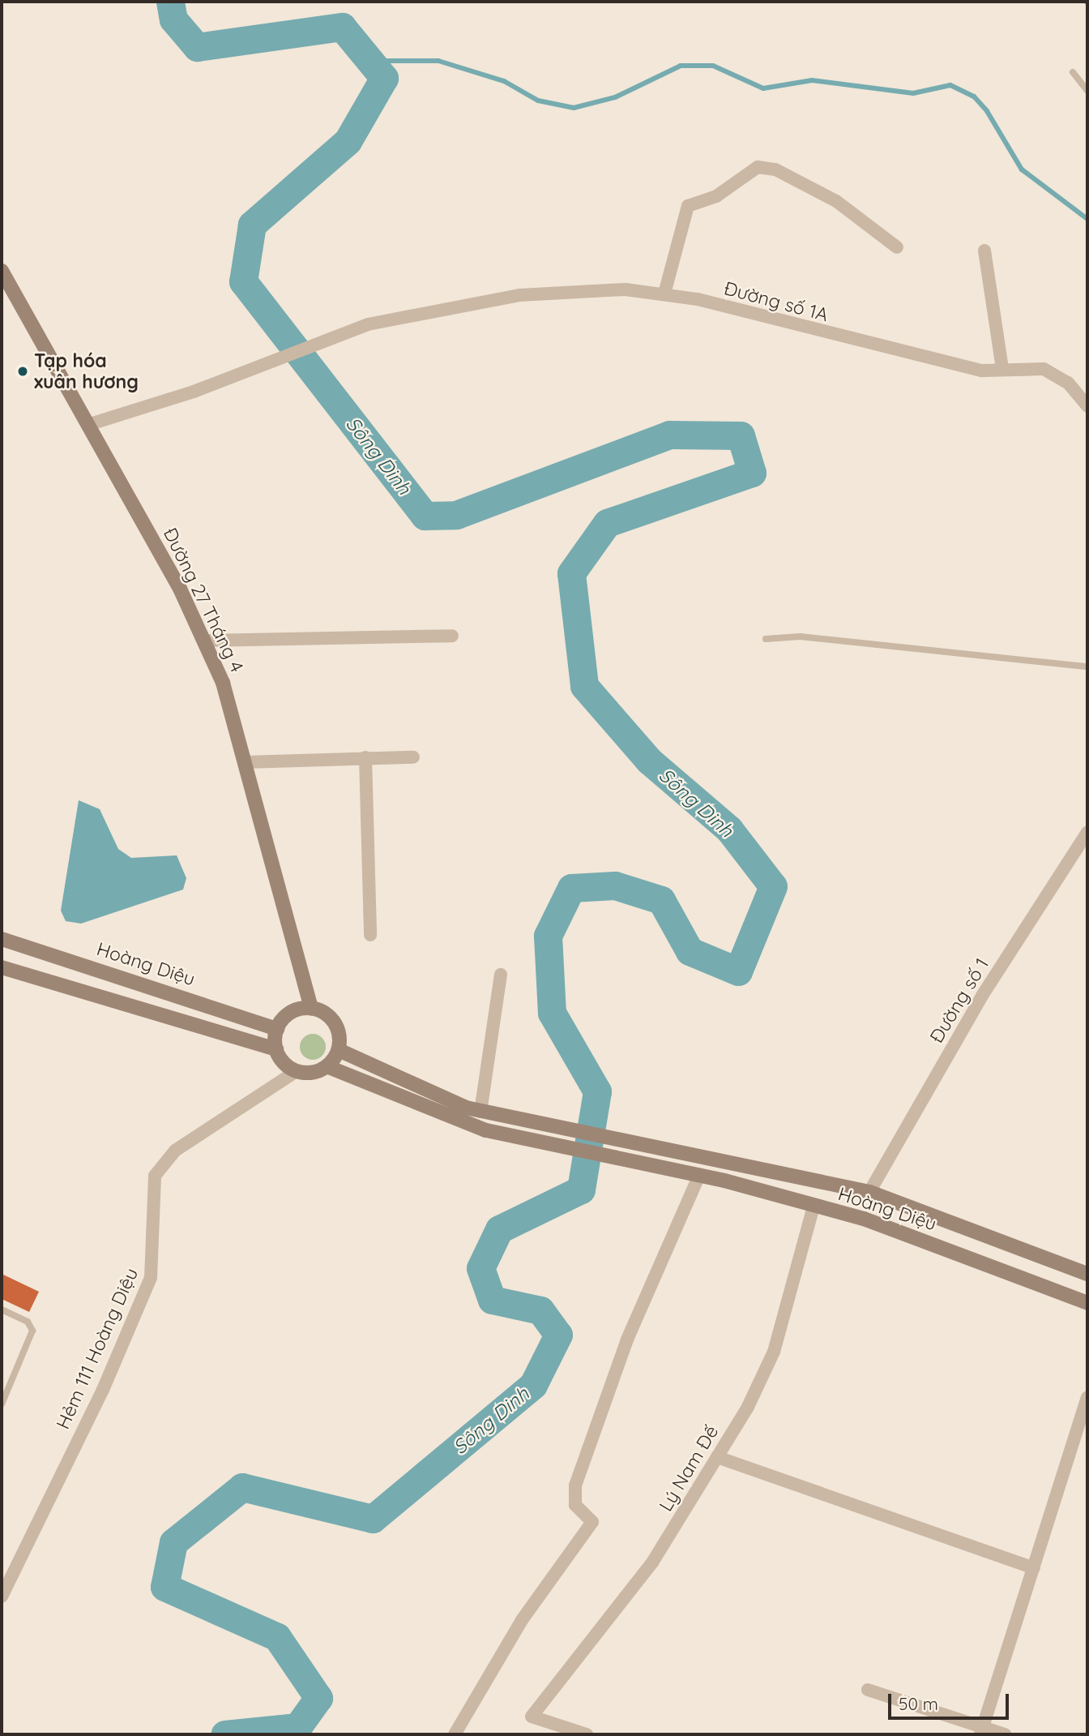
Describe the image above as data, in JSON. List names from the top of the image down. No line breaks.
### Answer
{"streets":{"main road":["Đường 27 Tháng 4","Hoàng Diệu"],"street":["Đường số 1A","Đường số 1","Hẻm 111 Hoàng Diệu","Lý Nam Đế"]},"crossings":[["Đường số 1A","Đường 27 Tháng 4"],["Đường 27 Tháng 4","Hoàng Diệu"],["Đường 27 Tháng 4","Hẻm 111 Hoàng Diệu"],["Hoàng Diệu","Đường số 1"],["Hoàng Diệu","Hẻm 111 Hoàng Diệu"],["Hoàng Diệu","Lý Nam Đế"]],"water":["Sông Dinh"],"places":["Tạp hóa xuân hương"],"scale_bar":"50 m"}
